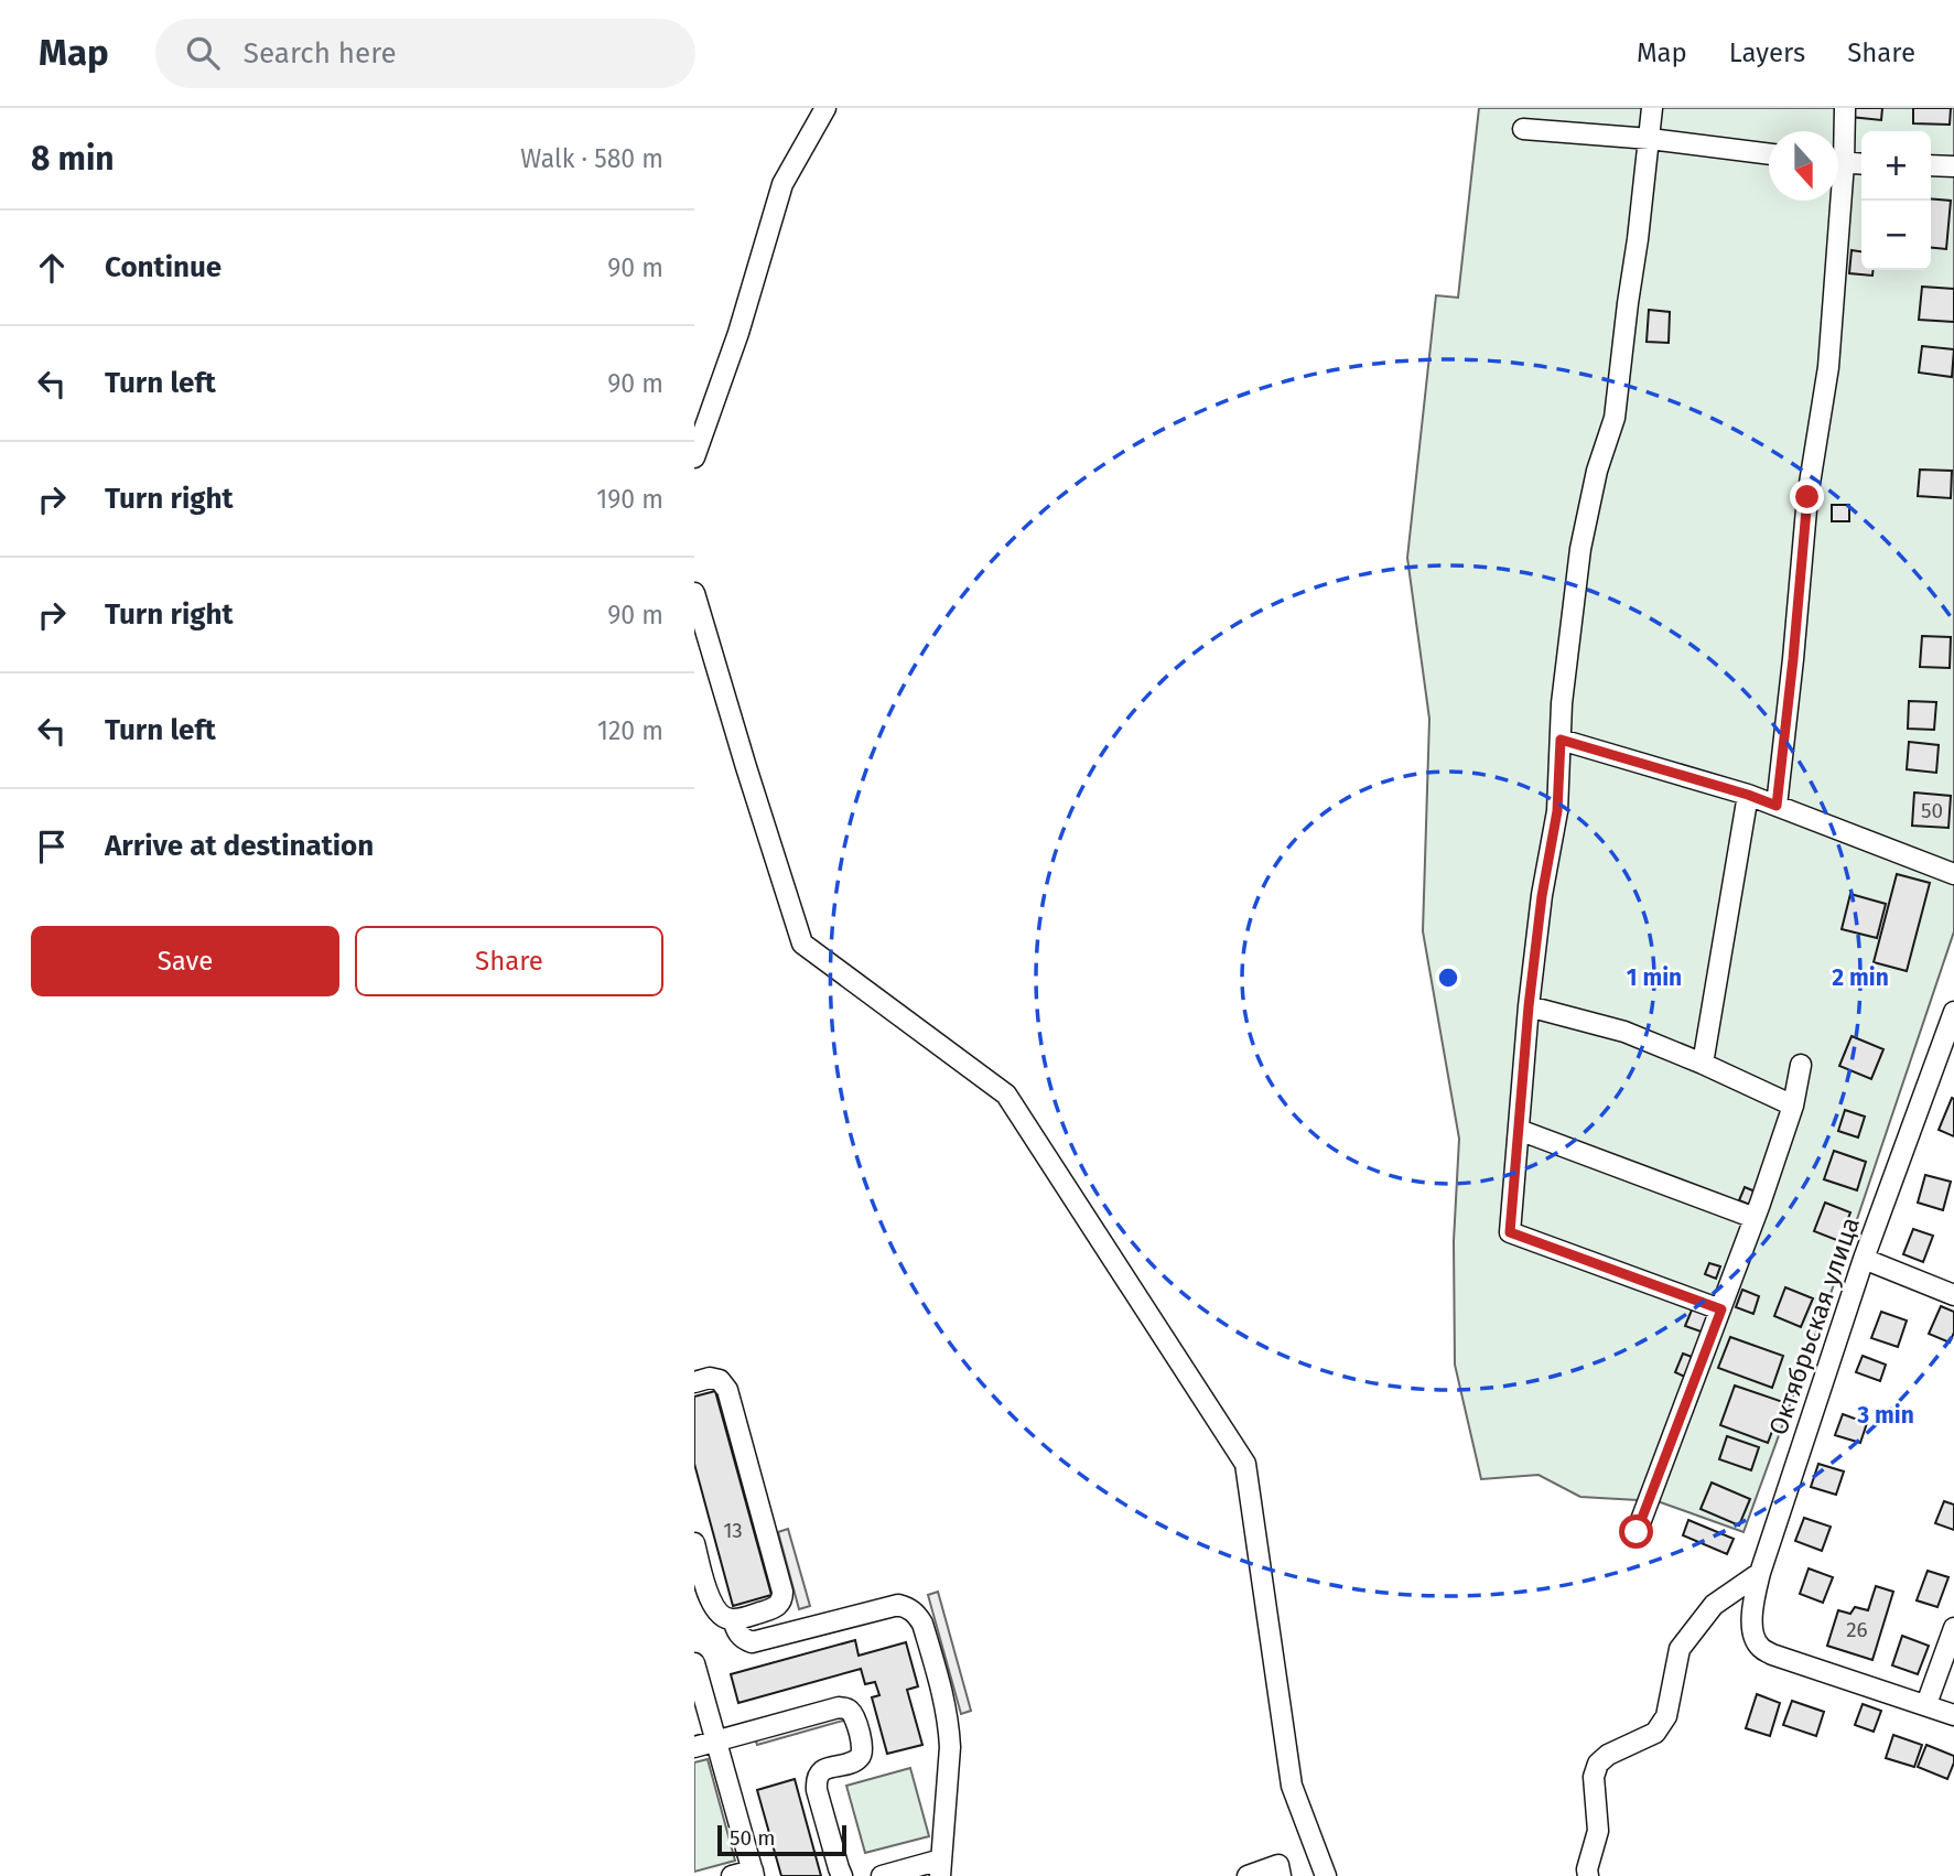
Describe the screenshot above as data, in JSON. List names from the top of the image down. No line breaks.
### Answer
{"streets":{"street":["Октябрьская улица"]},"house_numbers":["50","13","26"],"scale_bar":"50 m","north":"bottom","page":{"header":"Map","search":"Search here","nav":["Map","Layers","Share"],"heading":["8 min","Walk · 580 m"],"map_buttons":["+","−"],"list":[["Continue","90 m"],["Turn left","90 m"],["Turn right","190 m"],["Turn right","90 m"],["Turn left","120 m"],"Arrive at destination"],"buttons":["Save","Share"],"scale":"50 m"},"rings":["1 min","2 min","3 min"]}
